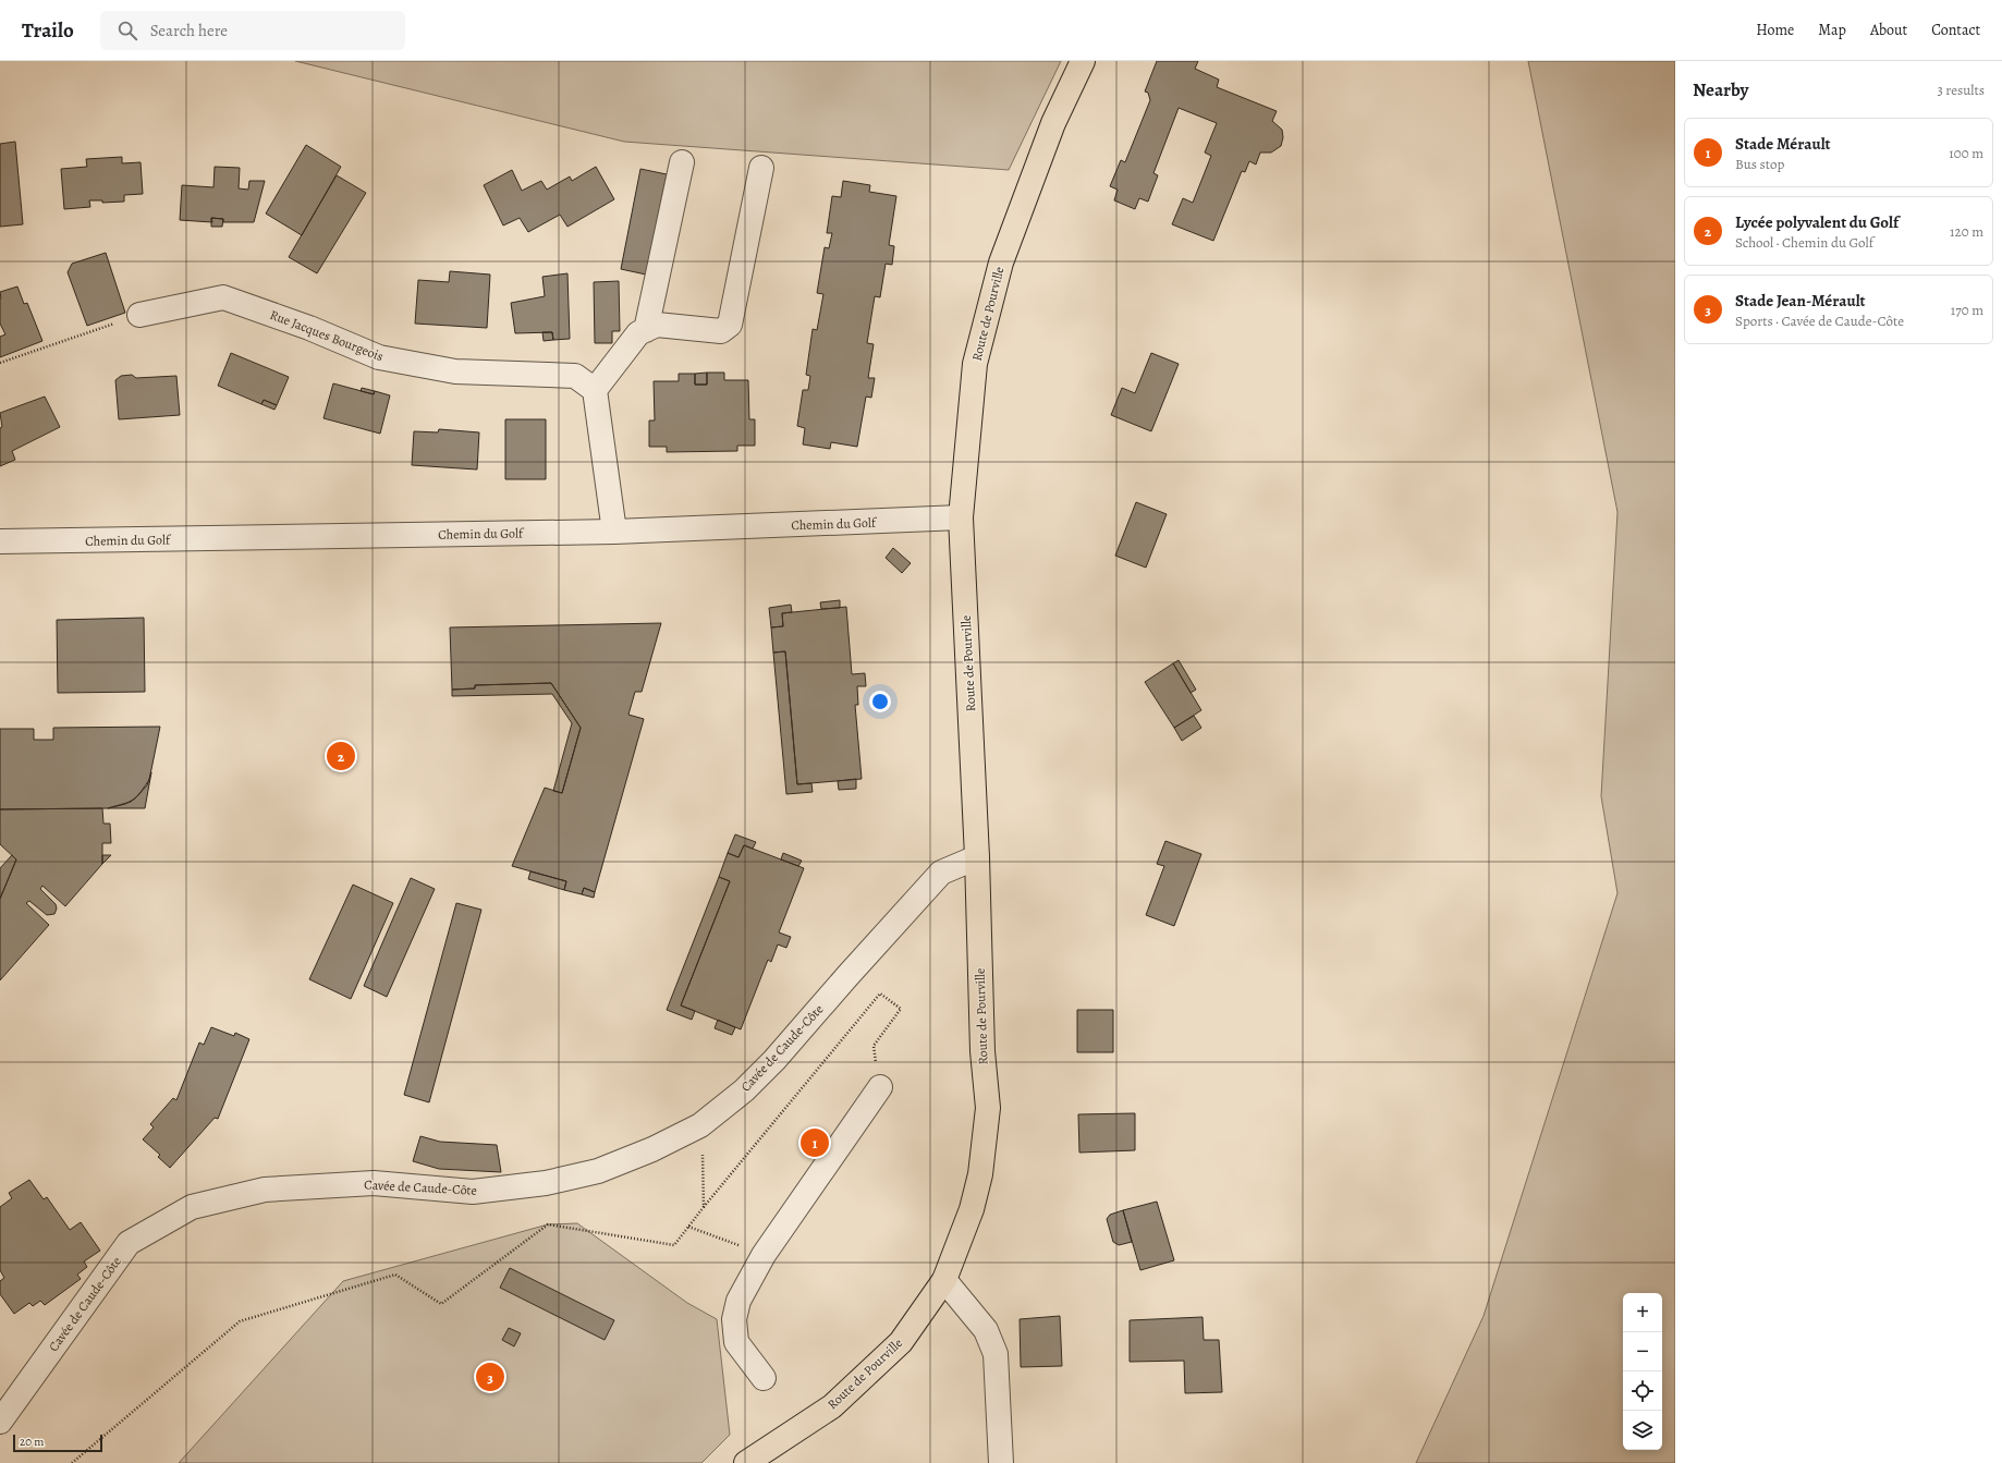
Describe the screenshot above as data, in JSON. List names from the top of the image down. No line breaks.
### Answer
{"streets":{"main road":["Route de Pourville"],"street":["Rue Jacques Bourgeois","Chemin du Golf","Cavée de Caude-Côte"]},"crossings":[["Route de Pourville","Chemin du Golf"],["Route de Pourville","Cavée de Caude-Côte"]],"scale_bar":"20 m","page":{"header":"Trailo","search":"Search here","nav":["Home","Map","About","Contact"],"heading":["Nearby","3 results"],"list":[{"mark":"1","name":"Stade Mérault","note":"Bus stop","value":"100 m"},{"mark":"2","name":"Lycée polyvalent du Golf","note":"School · Chemin du Golf","value":"120 m"},{"mark":"3","name":"Stade Jean-Mérault","note":"Sports · Cavée de Caude-Côte","value":"170 m"}],"pins":["2","1","3"],"map_buttons":["+","−"],"scale":"20 m"}}
